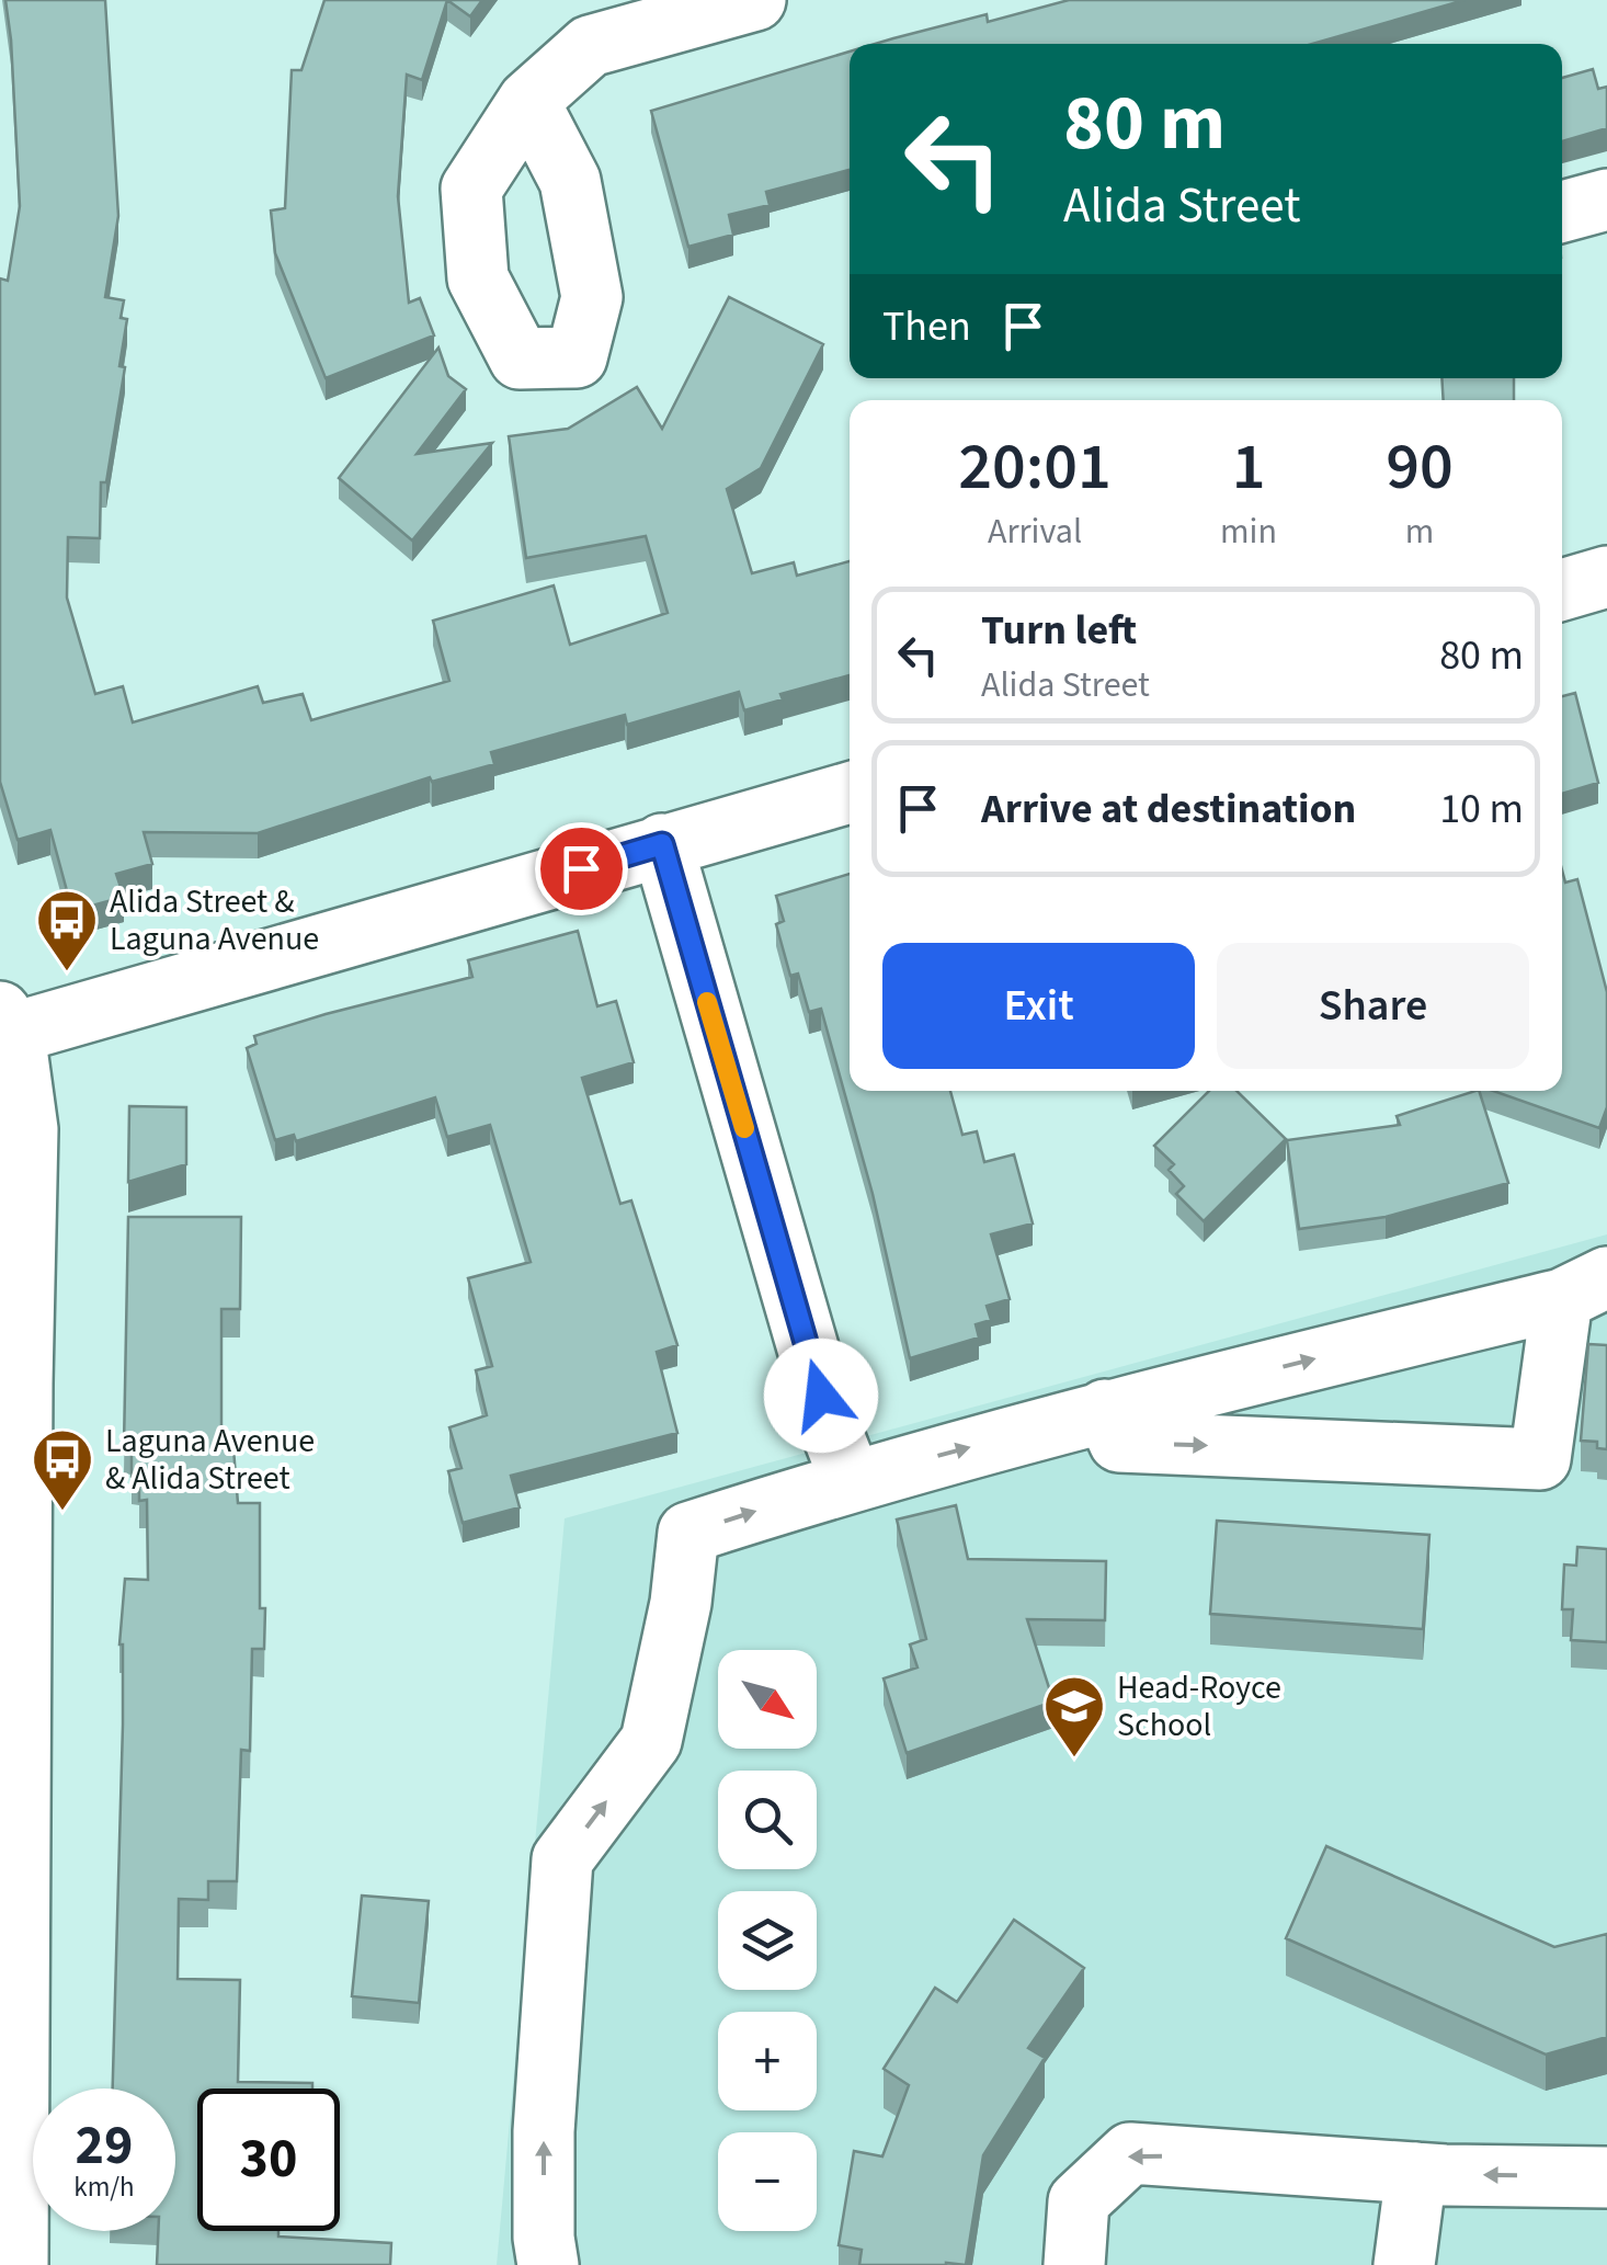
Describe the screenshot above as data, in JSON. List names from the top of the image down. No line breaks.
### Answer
{"places":{"bus stop":["Alida Street & Laguna Avenue","Laguna Avenue & Alida Street"],"school or university":["Head-Royce School"]},"north":"bottom right","page":{"turn":["80 m","Alida Street"],"then":"Then","eta":["20:01","Arrival","1","min","90","m"],"list":[{"name":"Turn left","note":"Alida Street","value":"80 m"},{"name":"Arrive at destination","value":"10 m"}],"buttons":["Exit","Share"],"map_buttons":["+","−"],"speed":"29 km/h","limit":"30"}}
